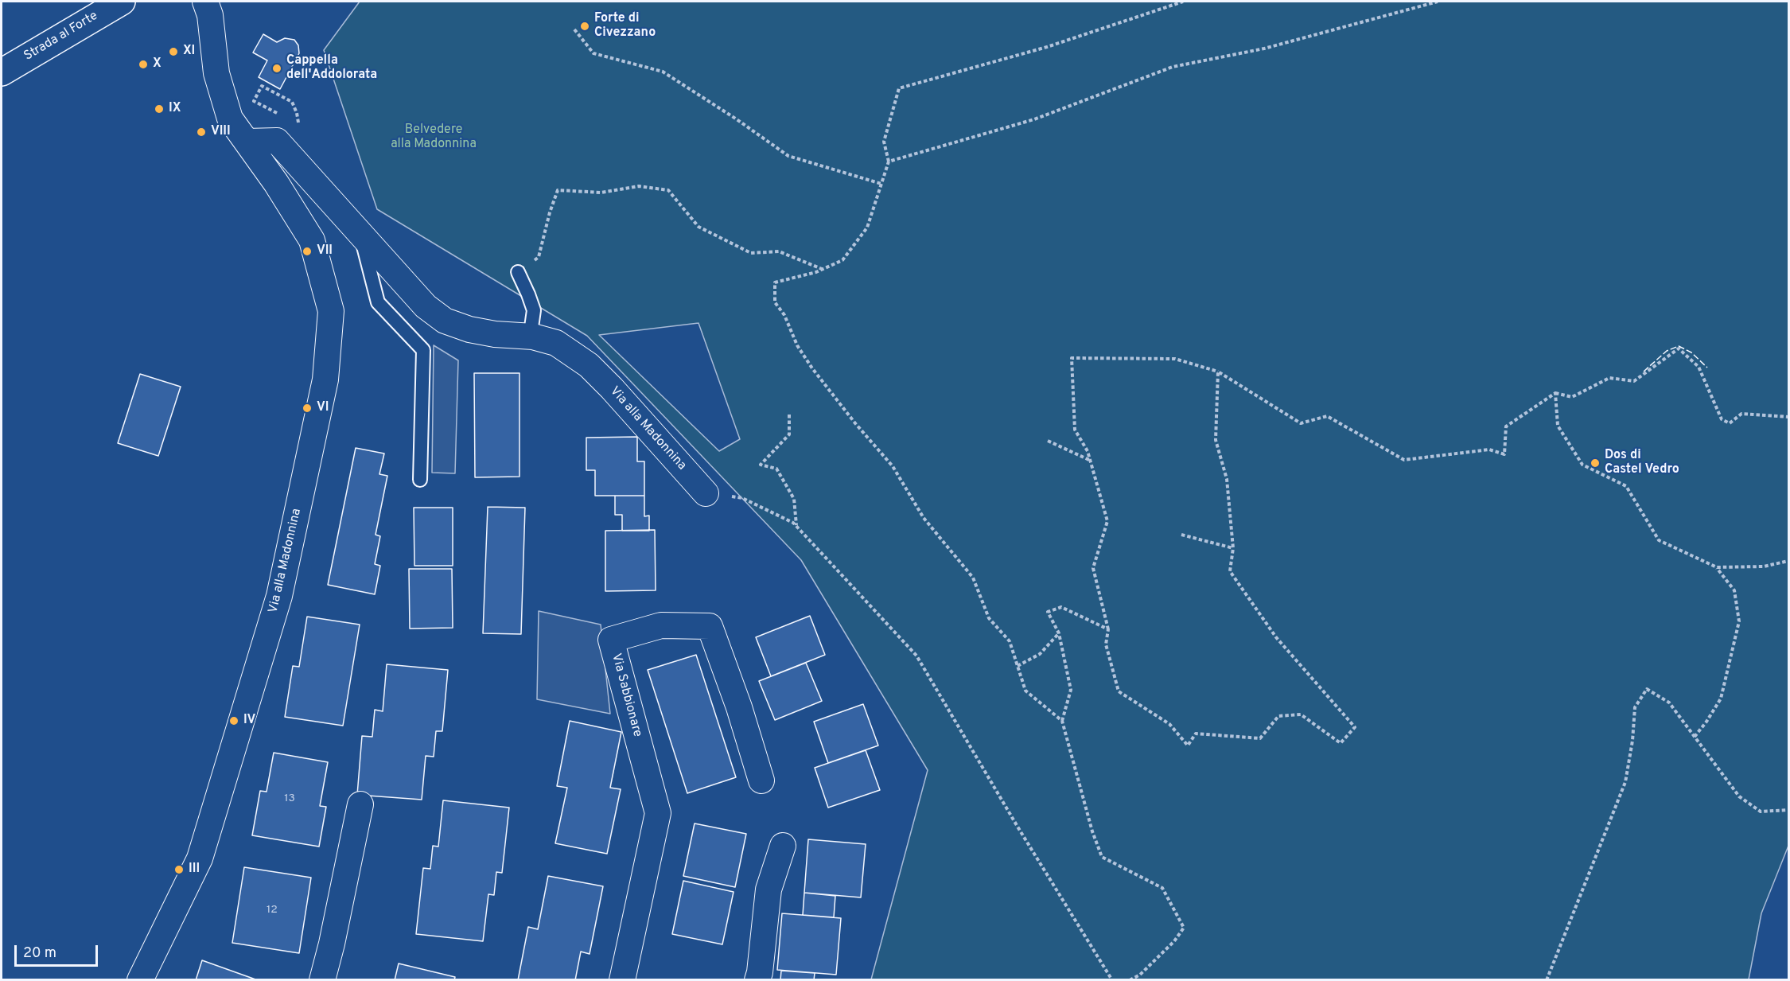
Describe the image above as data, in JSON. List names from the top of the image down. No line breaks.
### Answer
{"streets":{"street":["Strada al Forte","Via alla Madonnina","Via Sabbionare"]},"parks":["Belvedere alla Madonnina"],"places":["Forte di Civezzano","XI","X","Cappella dell'Addolorata","IX","VIII","VII","VI","Dos di Castel Vedro","IV","III"],"house_numbers":["13","12"],"scale_bar":"20 m"}
